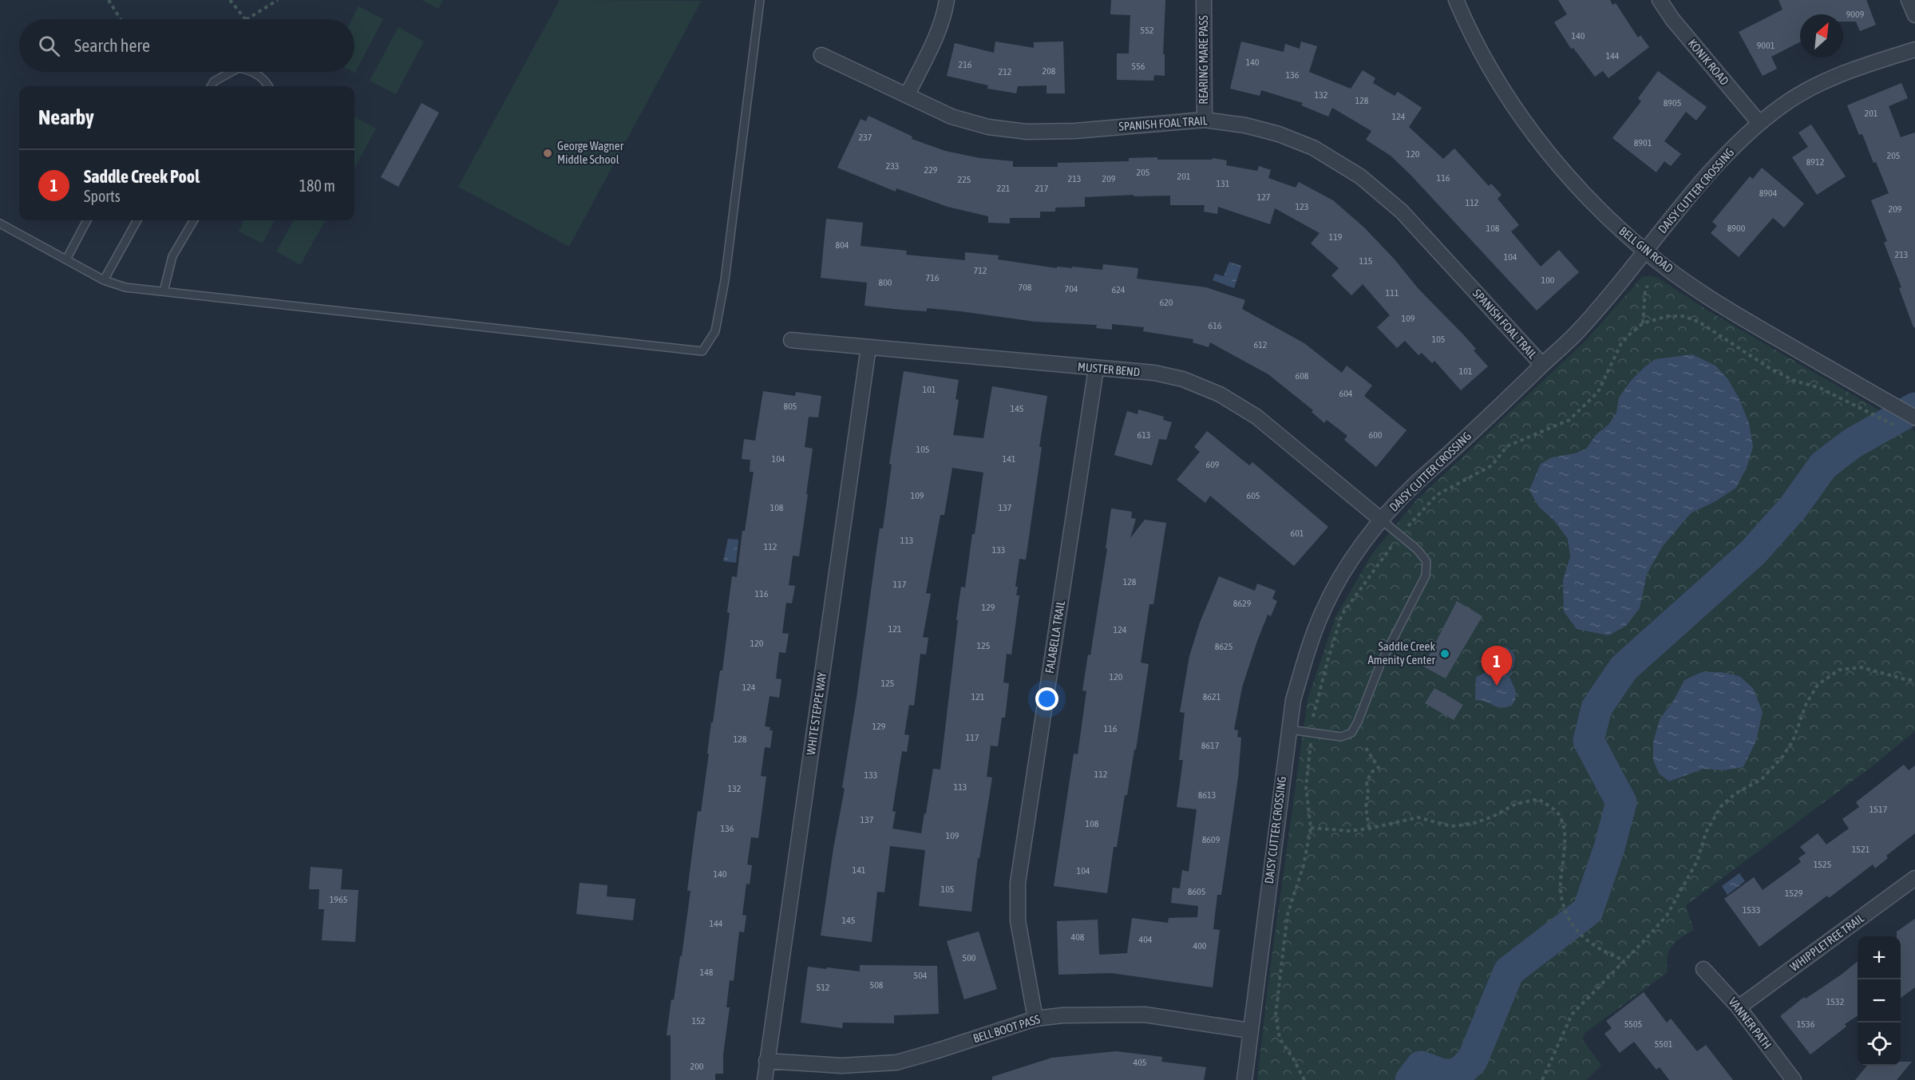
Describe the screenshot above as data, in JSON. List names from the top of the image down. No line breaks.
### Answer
{"streets":{"street":["REARING MARE PASS","KONIK ROAD","SPANISH FOAL TRAIL","DAISY CUTTER CROSSING","BELL GIN ROAD","MUSTER BEND","FALABELLA TRAIL","WHITE STEPPE WAY","WHIPPLETREE TRAIL","VANNER PATH","BELL BOOT PASS"]},"crossings":[["REARING MARE PASS","SPANISH FOAL TRAIL"],["KONIK ROAD","DAISY CUTTER CROSSING"],["SPANISH FOAL TRAIL","DAISY CUTTER CROSSING"],["DAISY CUTTER CROSSING","BELL GIN ROAD"],["DAISY CUTTER CROSSING","MUSTER BEND"],["DAISY CUTTER CROSSING","BELL BOOT PASS"],["MUSTER BEND","FALABELLA TRAIL"],["MUSTER BEND","WHITE STEPPE WAY"],["FALABELLA TRAIL","BELL BOOT PASS"],["WHITE STEPPE WAY","BELL BOOT PASS"],["WHIPPLETREE TRAIL","VANNER PATH"]],"places":["George Wagner Middle School","Saddle Creek Amenity Center"],"house_numbers":["9009","552","140","9001","144","140","216","556","208","212","136","132","128","8905","201","124","237","8901","120","205","8912","233","229","205","201","116","213","209","225","131","221","217","8904","127","112","123","209","108","8900","119","804","213","104","115","712","716","100","800","708","704","624","111","620","109","616","105","612","101","608","101","604","805","145","613","600","105","104","141","609","109","605","108","137","601","113","112","133","128","117","116","8629","129","121","124","120","125","8625","120","125","124","121","8621","129","116","117","128","8617","112","133","113","132","8613","1517","137","108","136","109","8609","1521","1525","141","104","140","105","8605","1529","1965","1533","145","144","408","404","400","500","148","504","508","512","1532","152","5505","1536","5501","405","200"],"north":"top right","page":{"search":"Search here","heading":"Nearby","list":[{"mark":"1","name":"Saddle Creek Pool","note":"Sports","value":"180 m"}],"pins":"1","map_buttons":["+","−"]}}
